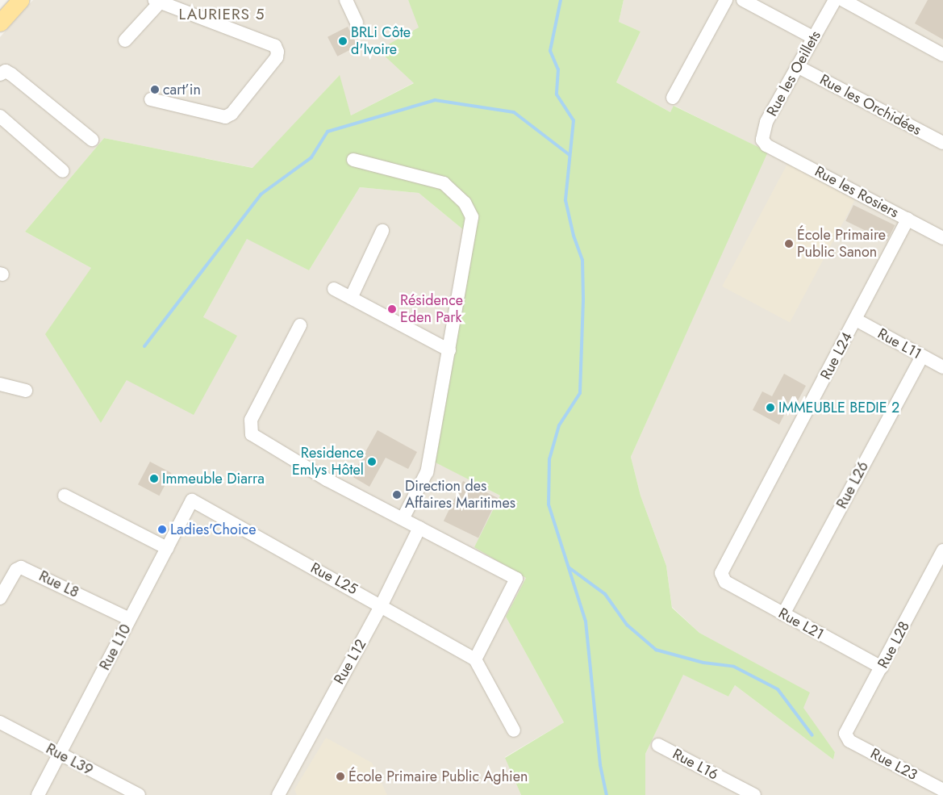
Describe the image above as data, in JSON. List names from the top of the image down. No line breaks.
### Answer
{"streets":{"street":["Rue les Oeillets","Rue les Orchidées","Rue les Rosiers","Rue L11","Rue L24","Rue L26","Rue L25","Rue L8","Rue L21","Rue L28","Rue L10","Rue L12","Rue L39","Rue L16","Rue L23"]},"crossings":[["Rue les Oeillets","Rue les Orchidées"],["Rue les Oeillets","Rue les Rosiers"],["Rue les Rosiers","Rue L24"],["Rue L11","Rue L24"],["Rue L11","Rue L26"],["Rue L24","Rue L21"],["Rue L26","Rue L21"],["Rue L25","Rue L10"],["Rue L25","Rue L12"],["Rue L8","Rue L10"],["Rue L21","Rue L28"],["Rue L28","Rue L23"],["Rue L10","Rue L39"]],"districts":["LAURIERS 5"],"places":["BRLi Côte d'Ivoire","cart’in","École Primaire Public Sanon","Résidence Eden Park","IMMEUBLE BEDIE 2","Residence Emlys Hôtel","Immeuble Diarra","Direction des Affaires Maritimes","Ladies'Choice","École Primaire Public Aghien"]}
